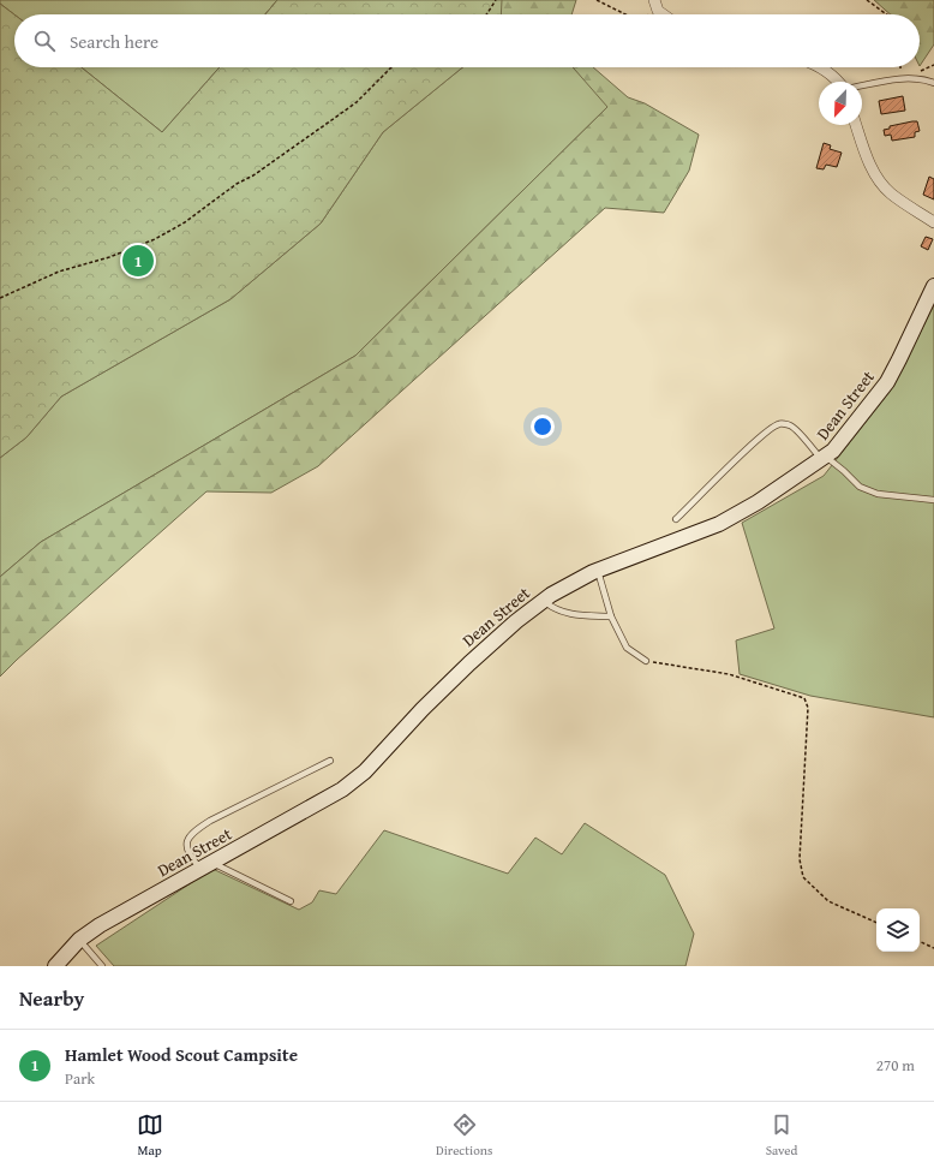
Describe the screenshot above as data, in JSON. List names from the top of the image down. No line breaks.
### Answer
{"streets":{"street":["Dean Street"]},"north":"bottom left","page":{"search":"Search here","pins":"1","heading":"Nearby","list":[{"mark":"1","name":"Hamlet Wood Scout Campsite","note":"Park","value":"270 m"}],"nav":["Map","Directions","Saved"]}}
